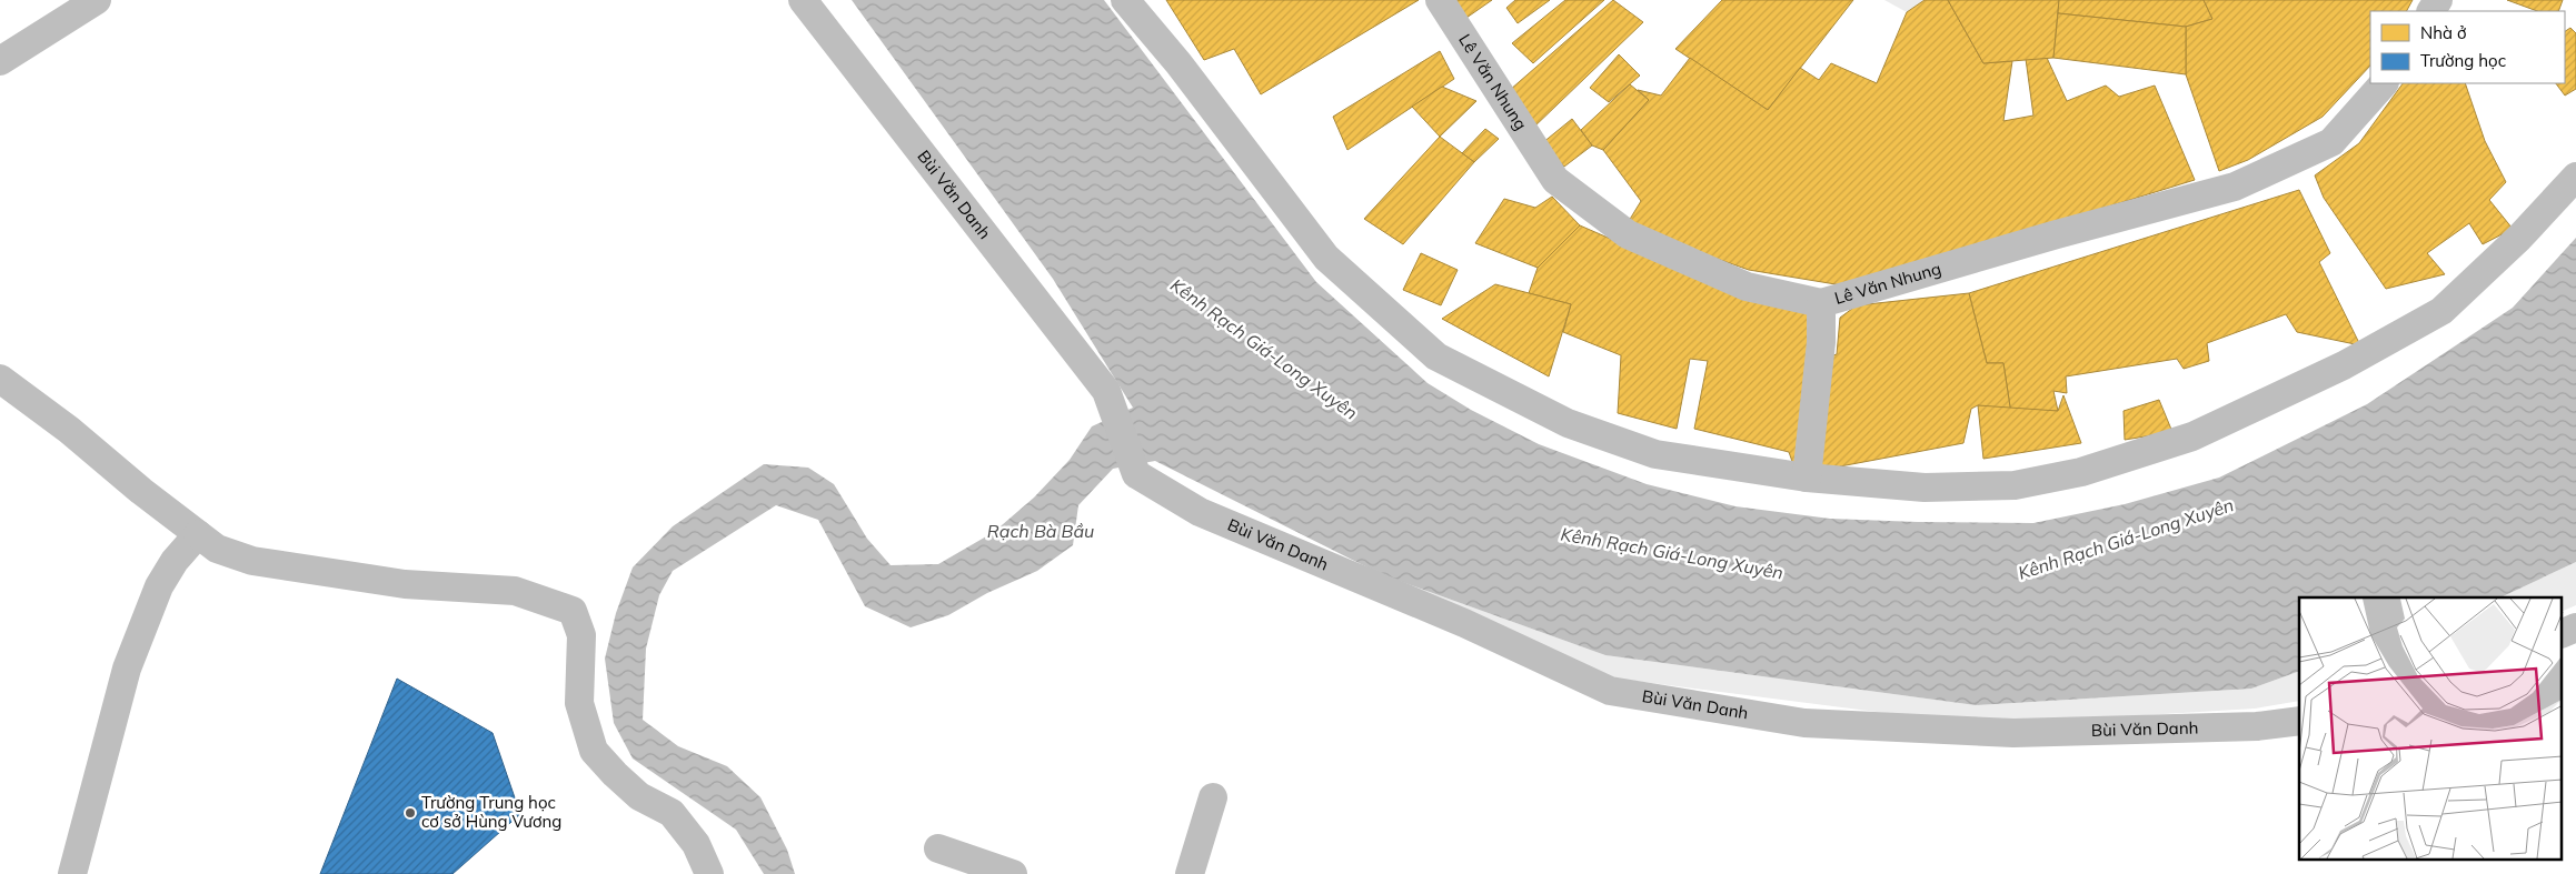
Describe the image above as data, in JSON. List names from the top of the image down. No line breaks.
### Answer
{"streets":{"street":["Lê Văn Nhung","Bùi Văn Danh"]},"water":["Kênh Rạch Giá-Long Xuyên","Rạch Bà Bầu"],"places":["Trường Trung học cơ sở Hùng Vương"],"legend":["Nhà ở","Trường học"]}
